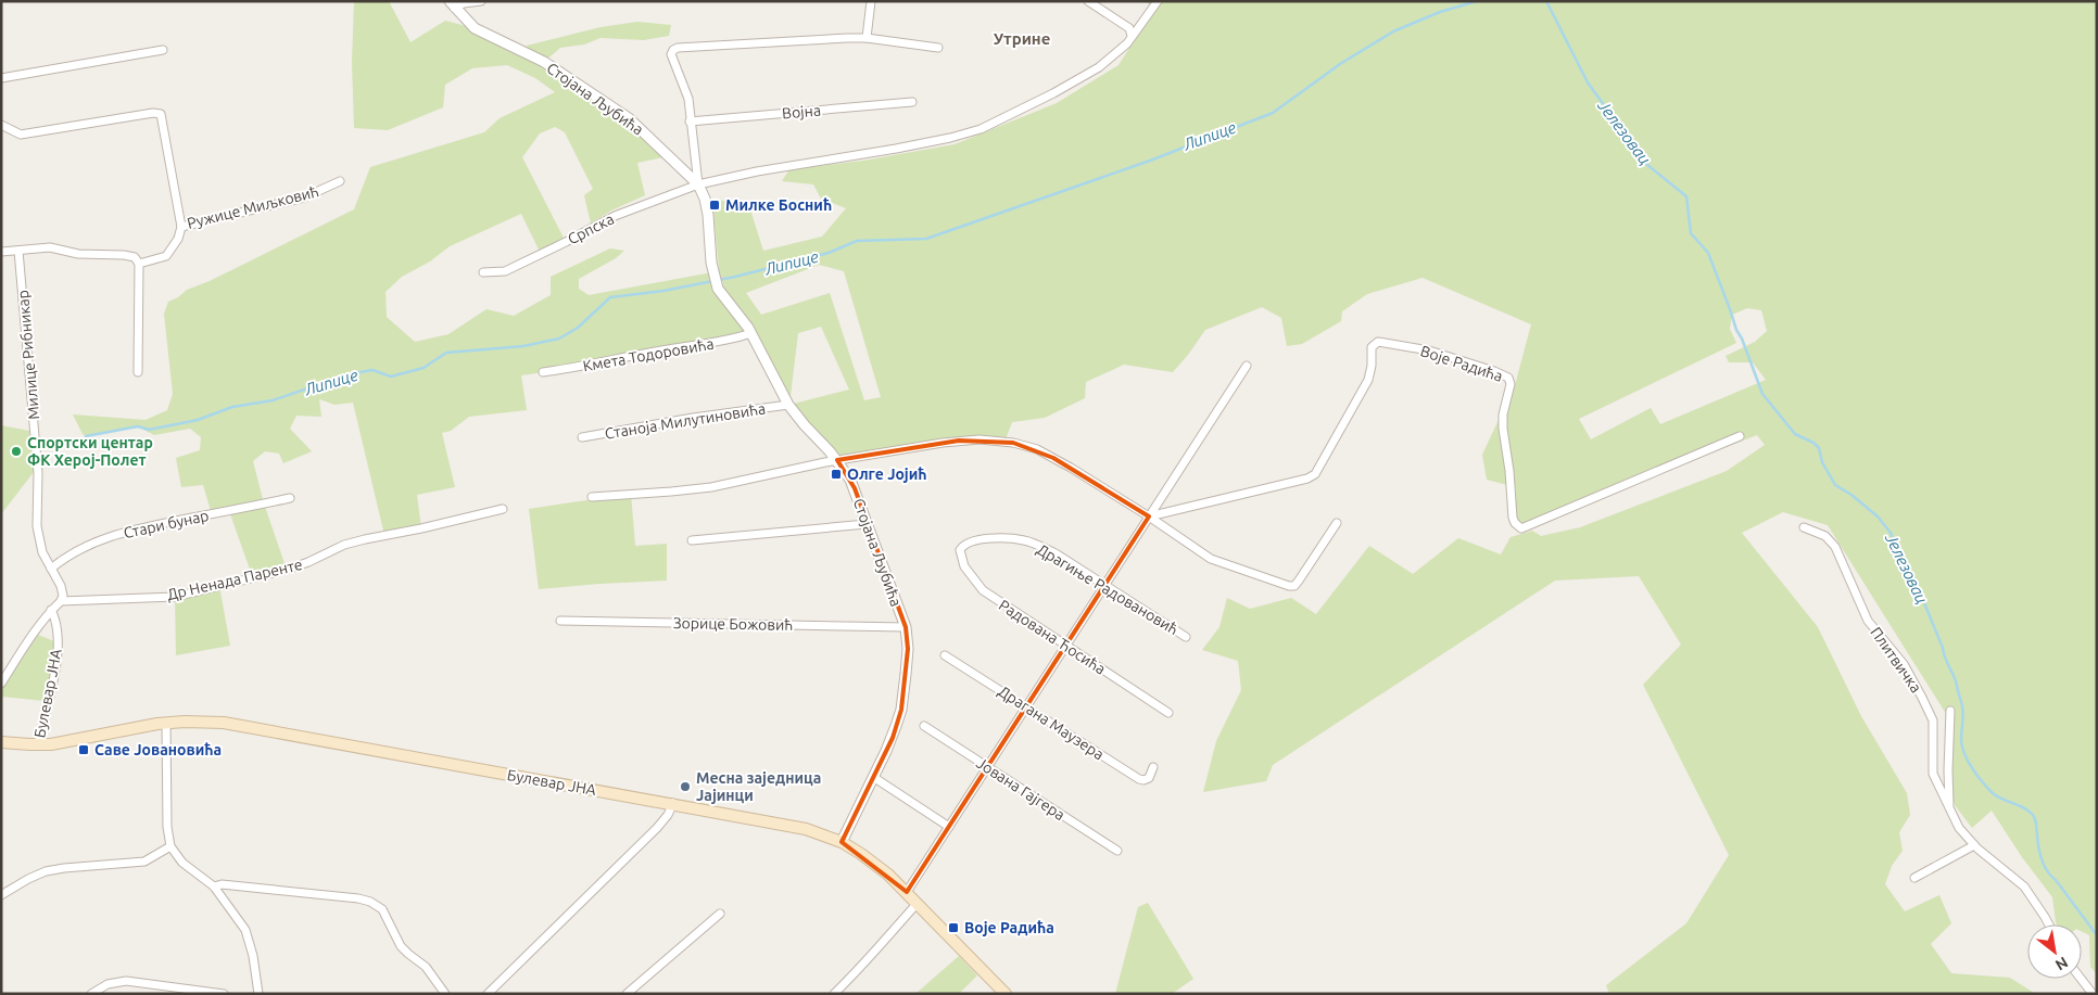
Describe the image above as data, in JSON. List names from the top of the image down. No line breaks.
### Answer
{"streets":{"main road":["Булевар ЈНА"],"street":["Стојана Љубића","Војна","Ружице Миљковић","Српска","Милице Рибникар","Кмета Тодоровића","Воје Радића","Станоја Милутиновића","Стари бунар","Др Ненада Паренте","Драгиње Радовановић","Зорице Божовић","Радована Ћосића","Плитвичка","Драгана Маузера","Јована Гајгера"]},"crossings":[["Стојана Љубића","Српска"],["Стојана Љубића","Кмета Тодоровића"],["Стојана Љубића","Станоја Милутиновића"],["Стојана Љубића","Зорице Божовић"],["Стојана Љубића","Булевар ЈНА"],["Милице Рибникар","Стари бунар"],["Милице Рибникар","Др Ненада Паренте"],["Драгиње Радовановић","Радована Ћосића"]],"districts":["Утрине"],"water":["Јелезовац","Липице"],"places":{"transit":["Милке Боснић","Олге Јојић","Саве Јовановића","Воје Радића"],"other":["Спортски центар ФК Херој-Полет","Месна заједница Јајинци"]},"north":"bottom right"}
